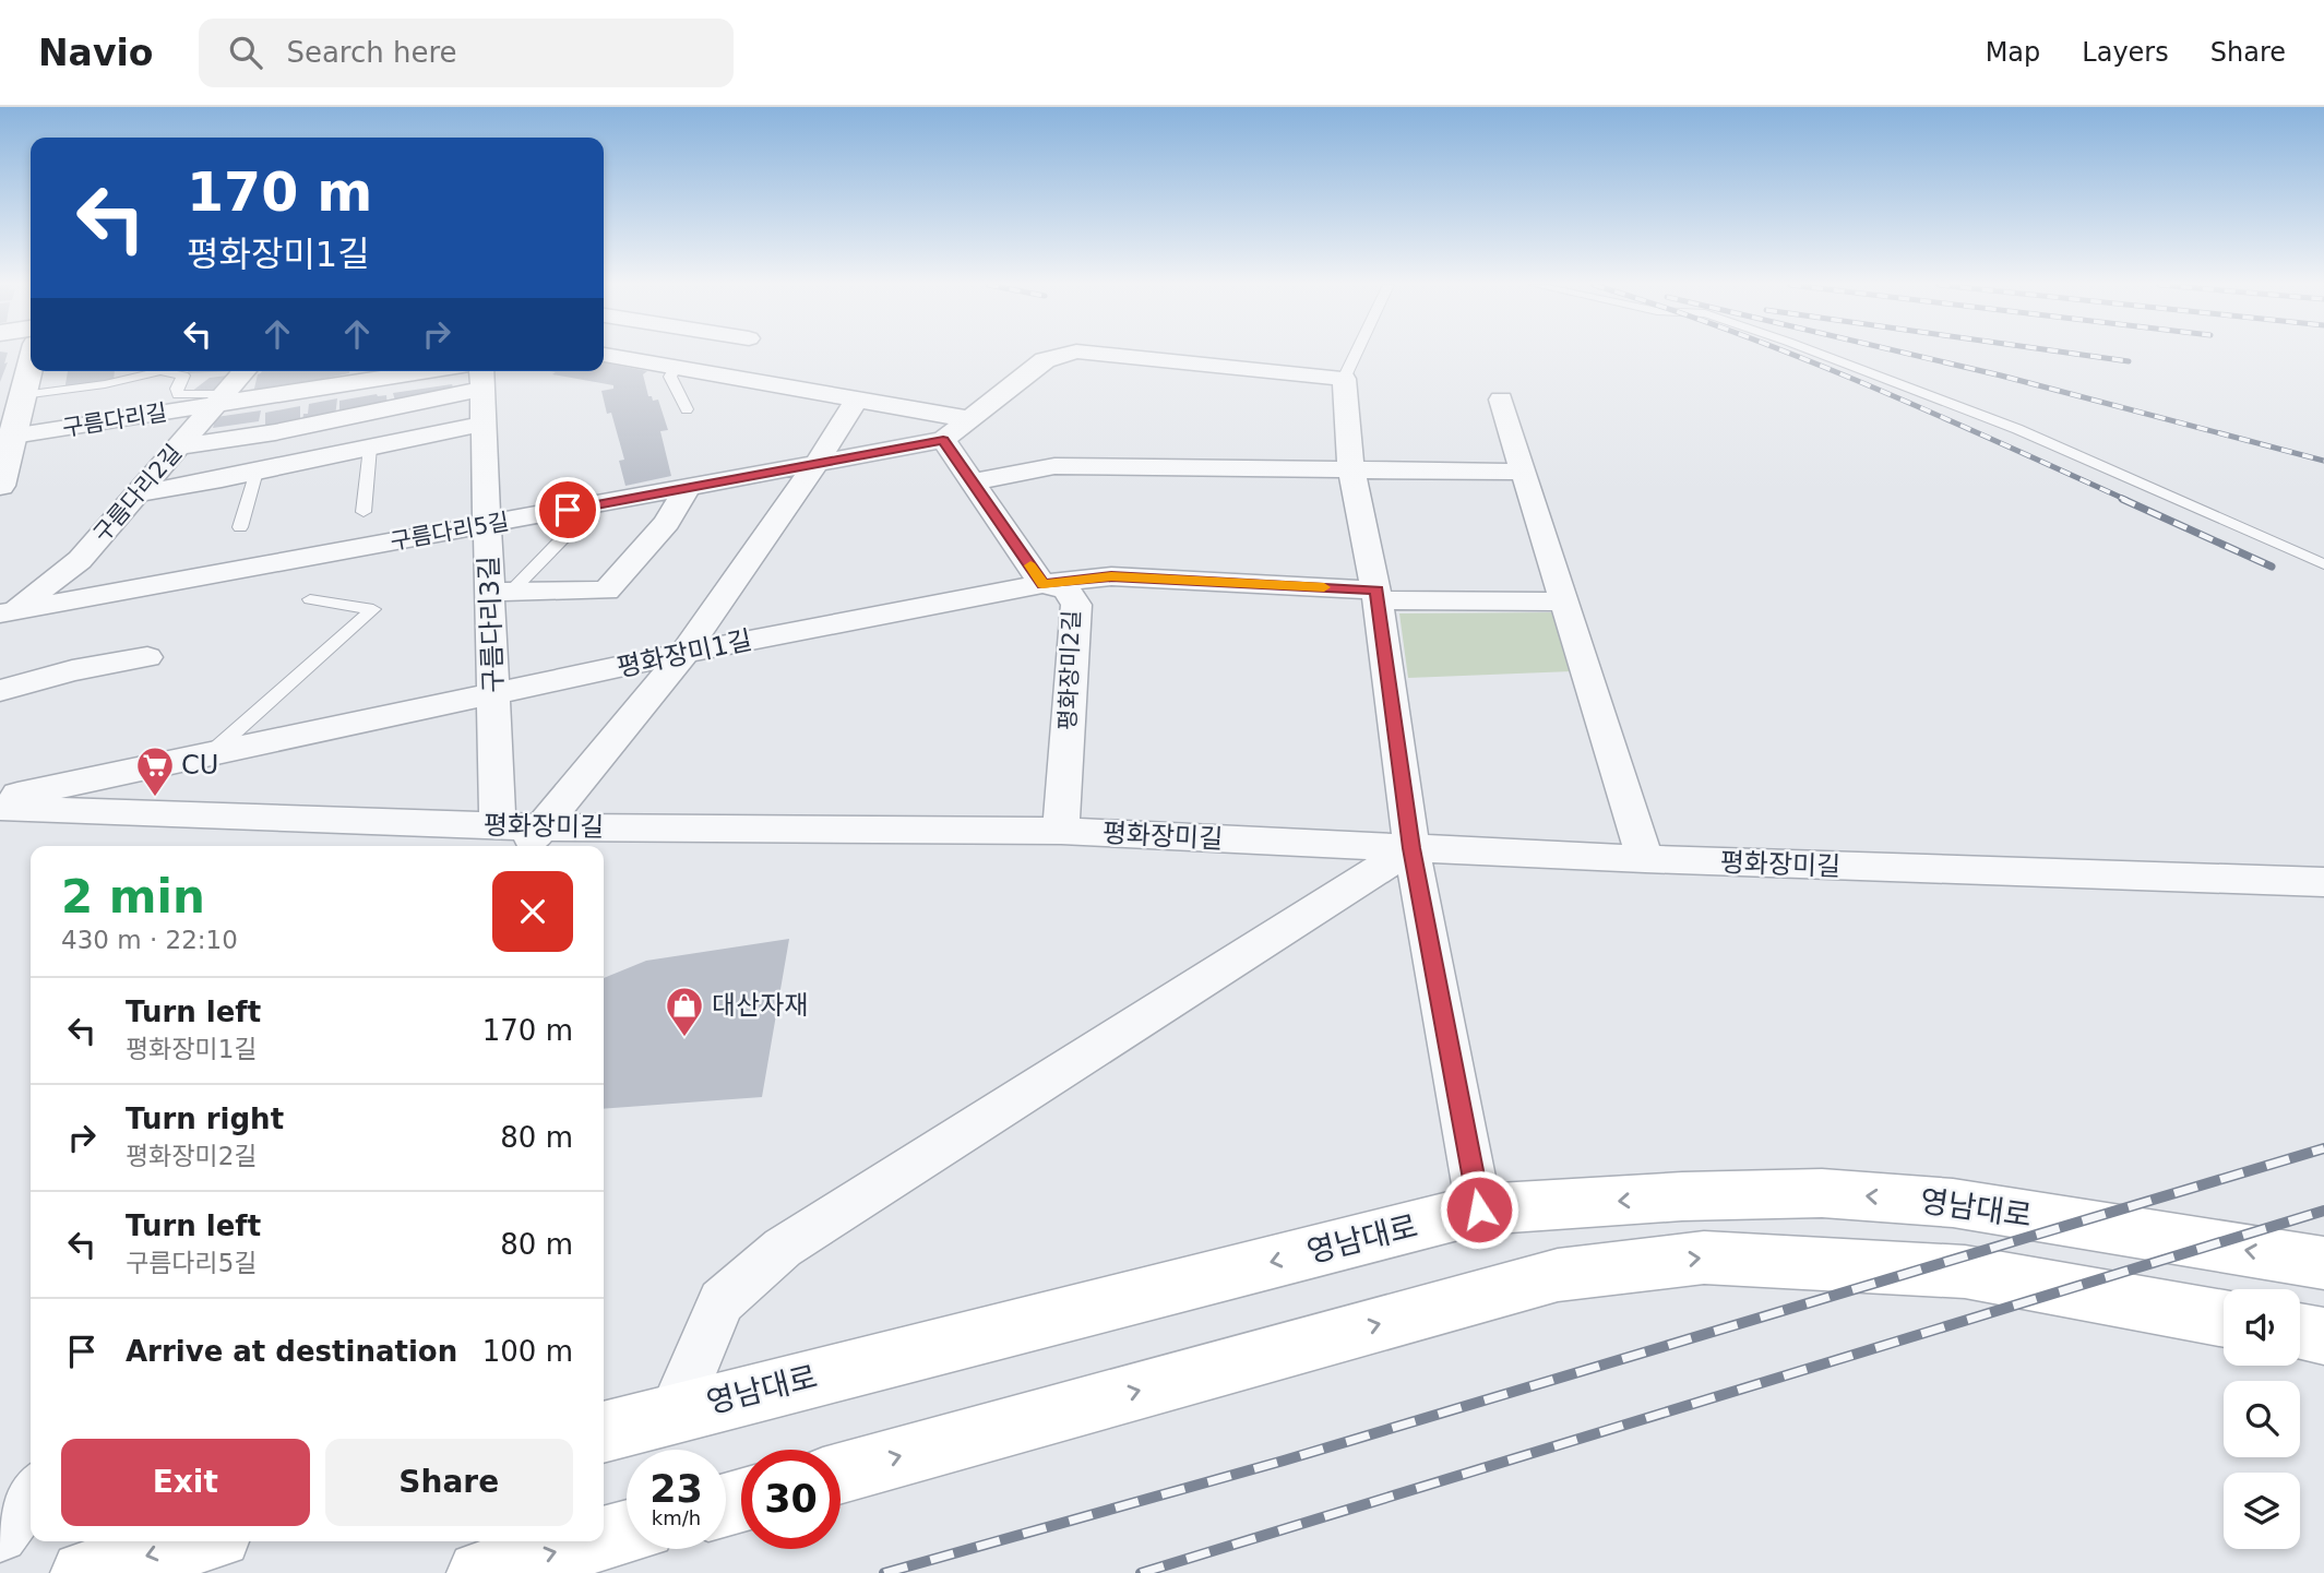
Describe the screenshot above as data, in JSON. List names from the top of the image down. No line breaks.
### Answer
{"streets":{"main road":["영남대로"],"street":["구름다리길","구름다리2길","구름다리5길","구름다리3길","평화장미1길","평화장미2길","평화장미길"]},"crossings":[["구름다리길","구름다리2길"],["구름다리2길","구름다리5길"],["구름다리5길","구름다리3길"],["구름다리5길","평화장미2길"],["구름다리3길","평화장미1길"],["구름다리3길","평화장미길"],["평화장미1길","평화장미2길"],["평화장미2길","평화장미길"]],"places":{"supermarket":["CU"],"shop":["대산자재"]},"page":{"header":"Navio","search":"Search here","nav":["Map","Layers","Share"],"turn":["170 m","평화장미1길"],"heading":["2 min","430 m · 22:10"],"list":[{"name":"Turn left","note":"평화장미1길","value":"170 m"},{"name":"Turn right","note":"평화장미2길","value":"80 m"},{"name":"Turn left","note":"구름다리5길","value":"80 m"},{"name":"Arrive at destination","value":"100 m"}],"buttons":["Exit","Share"],"speed":"23 km/h","limit":"30"}}
